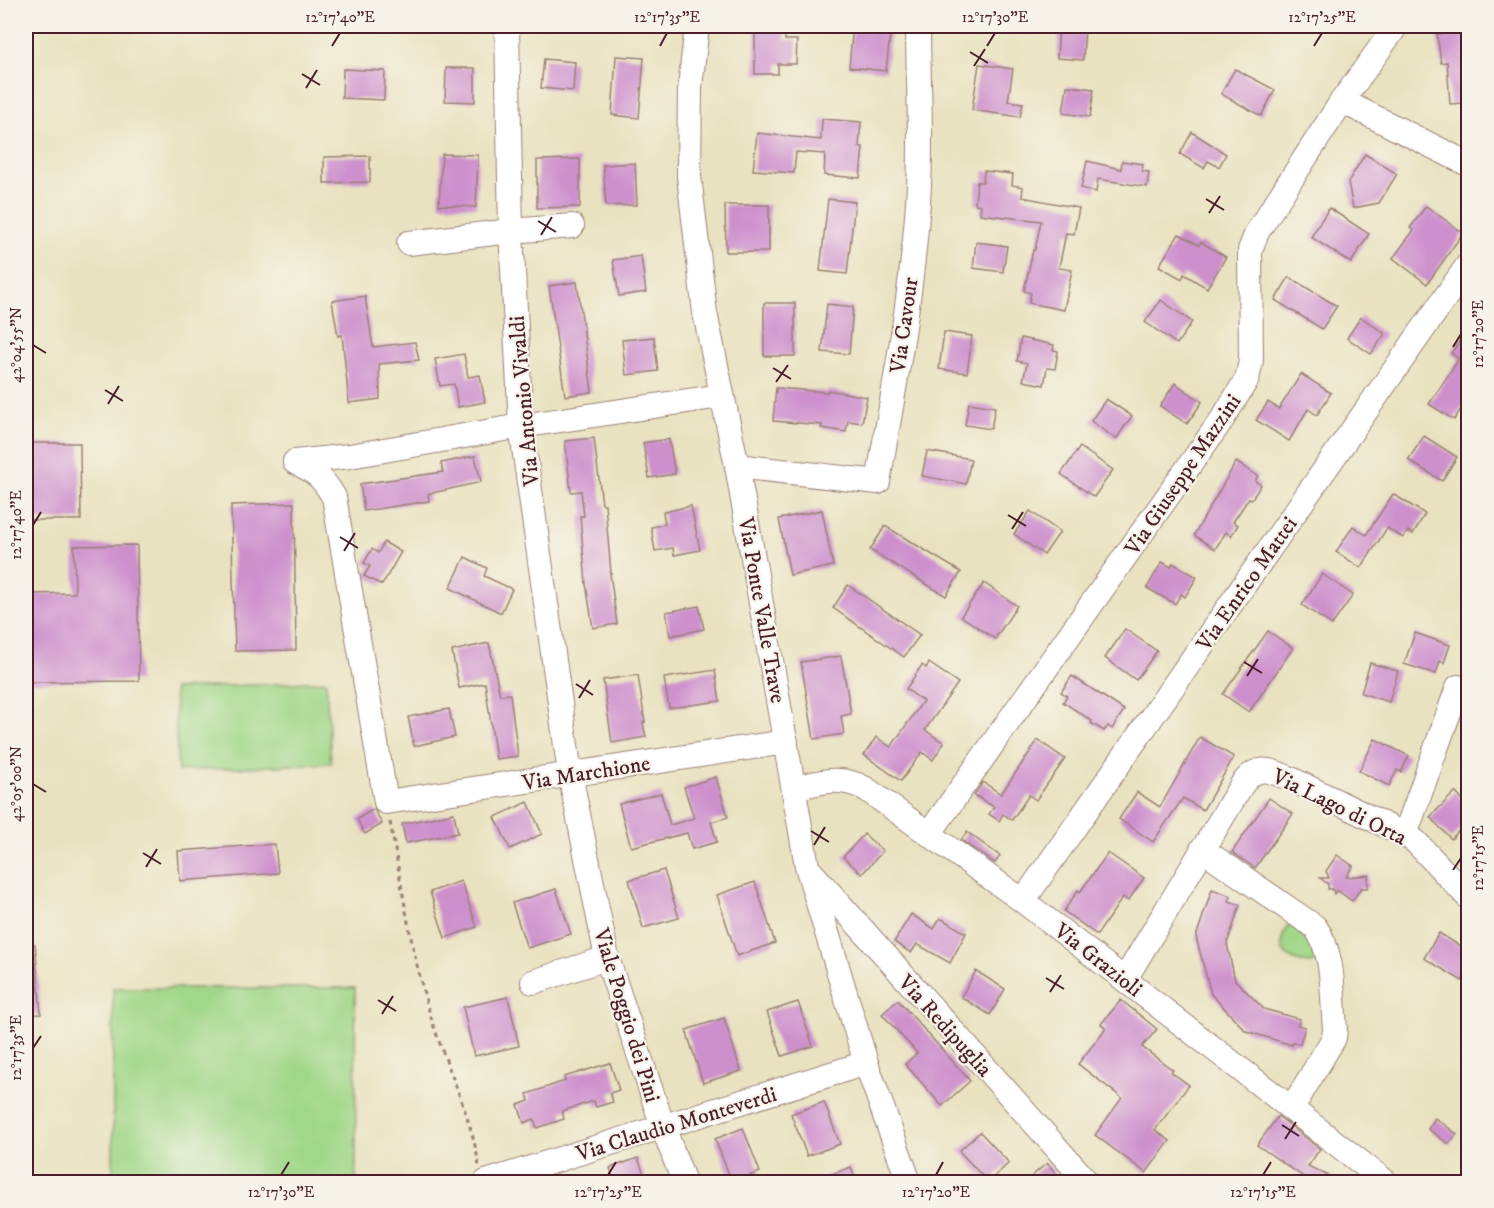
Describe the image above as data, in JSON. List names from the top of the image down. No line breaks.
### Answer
{"streets":{"street":["Via Cavour","Via Antonio Vivaldi","Via Giuseppe Mazzini","Via Enrico Mattei","Via Ponte Valle Trave","Via Marchione","Via Lago di Orta","Via Grazioli","Viale Poggio dei Pini","Via Redipuglia","Via Claudio Monteverdi"]},"crossings":[["Via Cavour","Via Ponte Valle Trave"],["Via Antonio Vivaldi","Via Marchione"],["Via Antonio Vivaldi","Viale Poggio dei Pini"],["Via Giuseppe Mazzini","Via Grazioli"],["Via Enrico Mattei","Via Grazioli"],["Via Ponte Valle Trave","Via Marchione"],["Via Ponte Valle Trave","Via Grazioli"],["Via Ponte Valle Trave","Via Redipuglia"],["Via Ponte Valle Trave","Via Claudio Monteverdi"],["Via Marchione","Viale Poggio dei Pini"],["Via Lago di Orta","Via Grazioli"],["Viale Poggio dei Pini","Via Claudio Monteverdi"]],"coordinates":["12°17'40\"E","12°17'35\"E","12°17'30\"E","12°17'25\"E","12°17'20\"E","42°04'55\"N","42°05'00\"N","12°17'15\"E"]}
